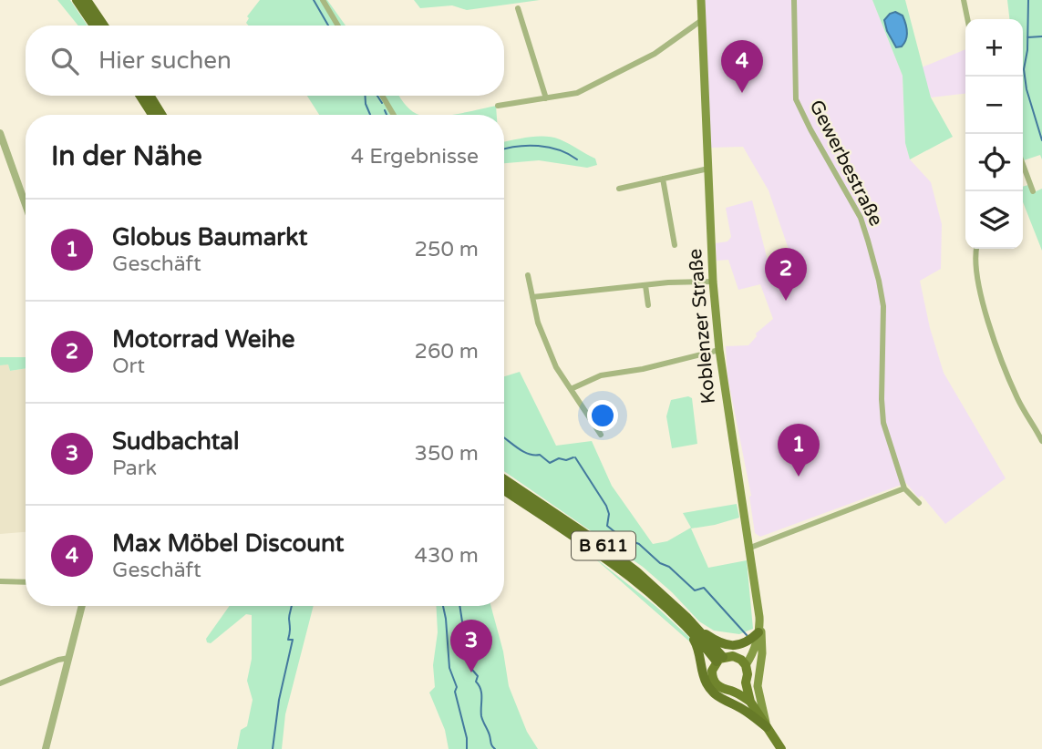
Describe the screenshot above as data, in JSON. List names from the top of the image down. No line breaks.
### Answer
{"streets":{"highway":["B 611"],"main road":["Koblenzer Straße"],"street":["Gewerbestraße"]},"crossings":[["Koblenzer Straße","B 611"]],"page":{"map_buttons":["+","−"],"search":"Hier suchen","pins":["4","2","1","3"],"heading":["In der Nähe","4 Ergebnisse"],"list":[{"mark":"1","name":"Globus Baumarkt","note":"Geschäft","value":"250 m"},{"mark":"2","name":"Motorrad Weihe","note":"Ort","value":"260 m"},{"mark":"3","name":"Sudbachtal","note":"Park","value":"350 m"},{"mark":"4","name":"Max Möbel Discount","note":"Geschäft","value":"430 m"}]}}
